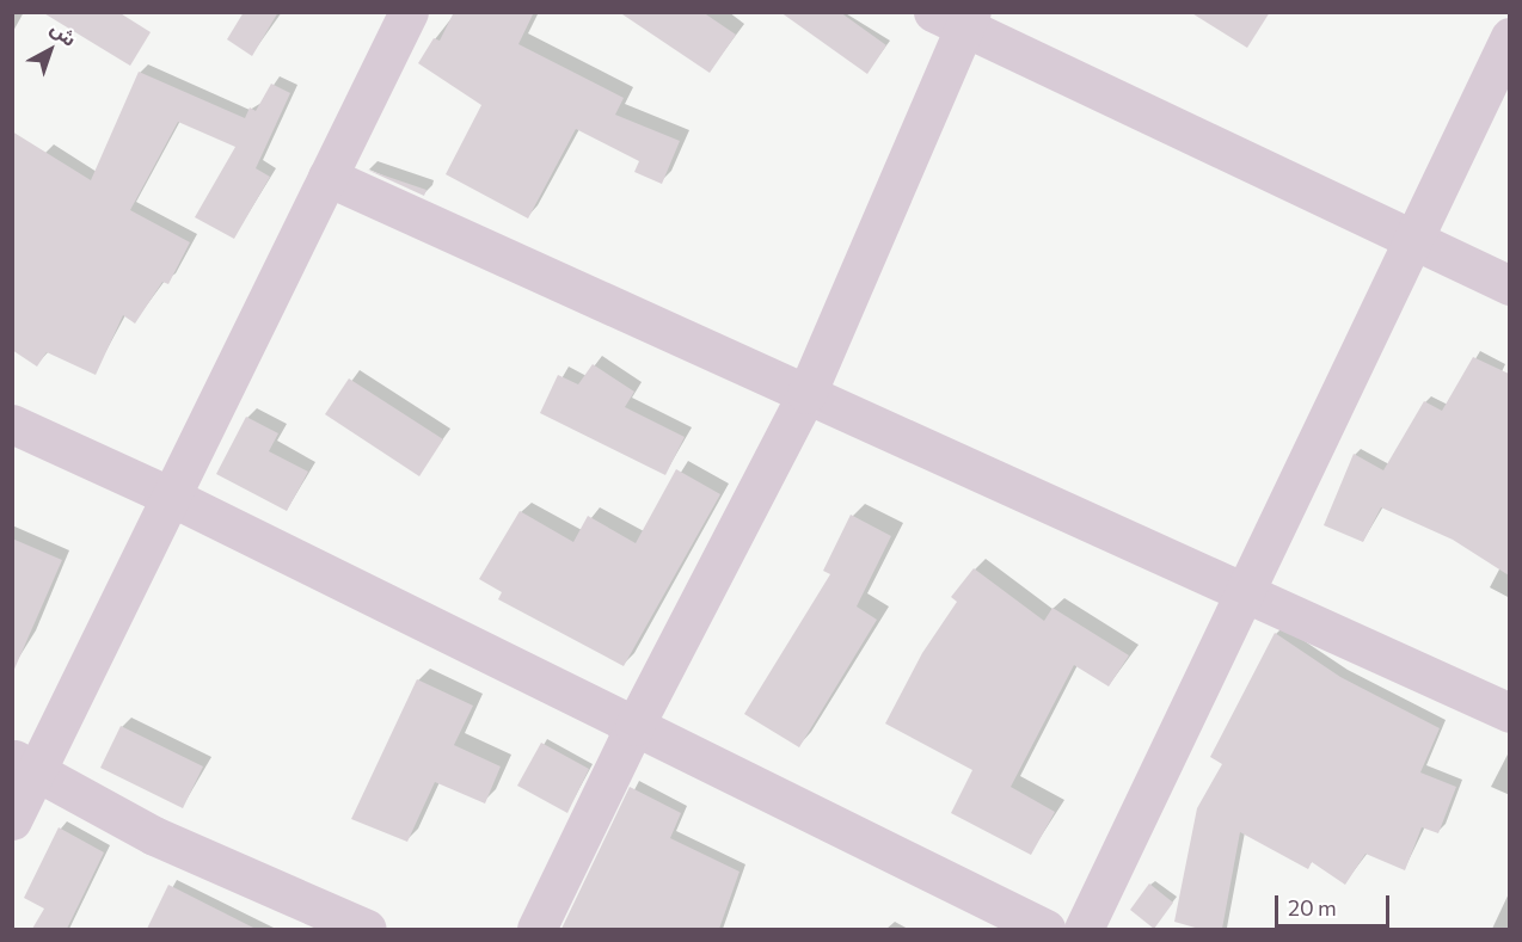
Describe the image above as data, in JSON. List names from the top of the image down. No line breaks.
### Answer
{"scale_bar":"20 m","north":"top right"}
